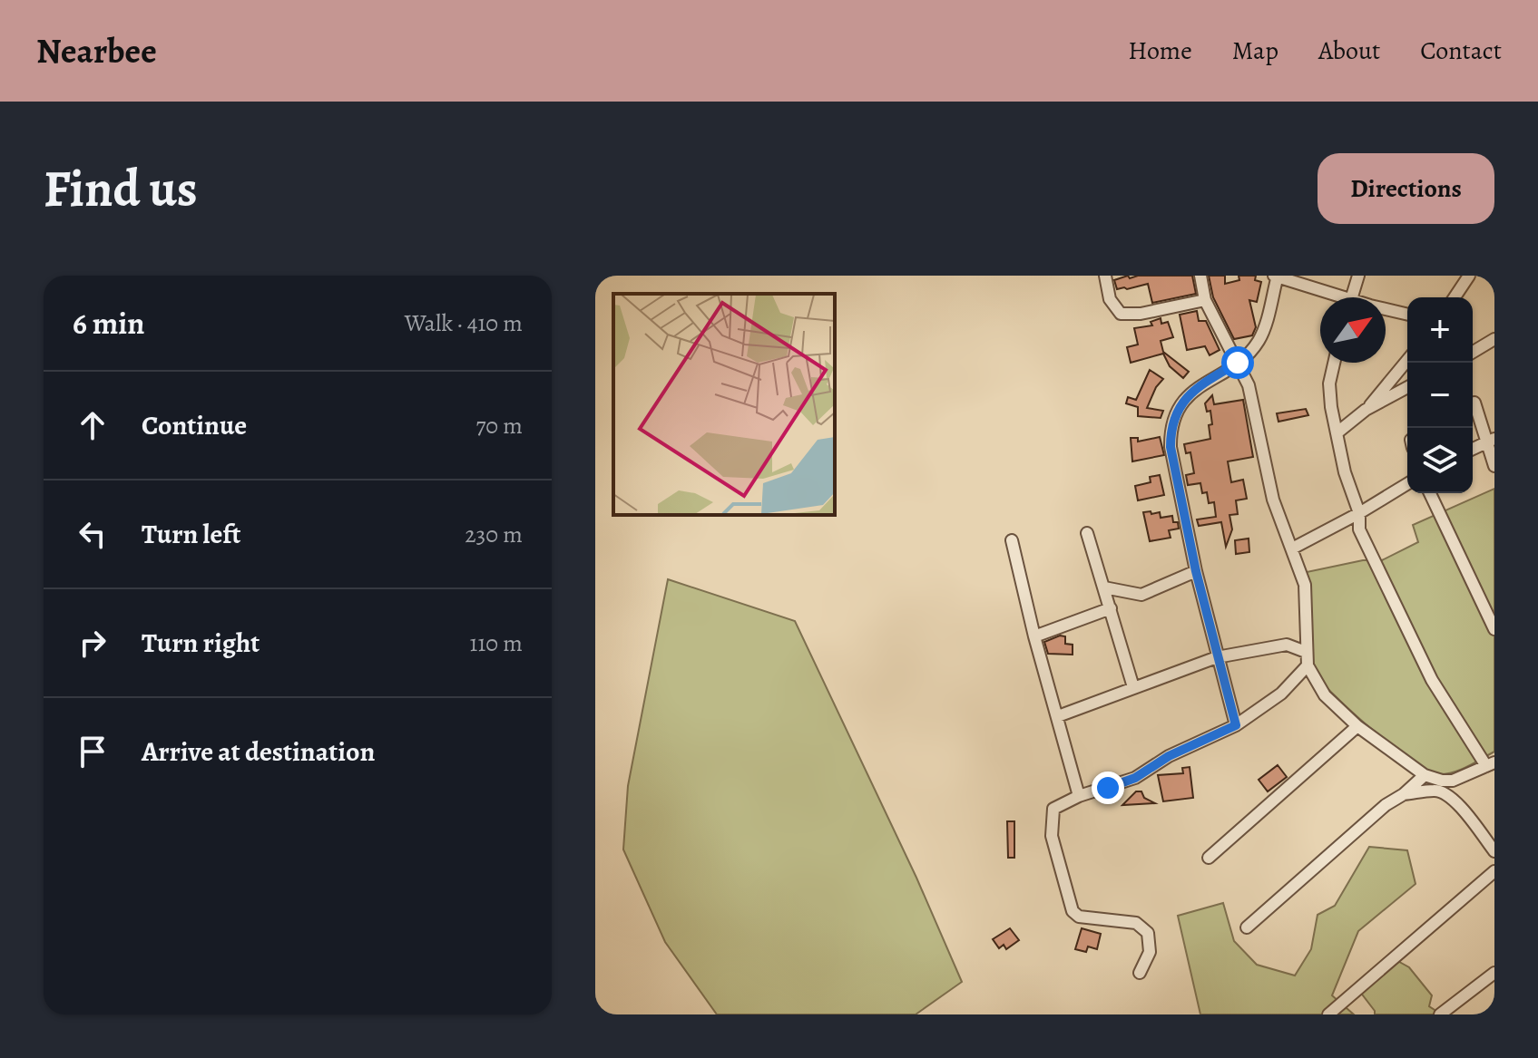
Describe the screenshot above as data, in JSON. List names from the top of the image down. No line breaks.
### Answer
{"north":"top right","page":{"header":"Nearbee","nav":["Home","Map","About","Contact"],"buttons":"Directions","title":"Find us","heading":["6 min","Walk · 410 m"],"map_buttons":["+","−"],"list":[["Continue","70 m"],["Turn left","230 m"],["Turn right","110 m"],"Arrive at destination"]}}
